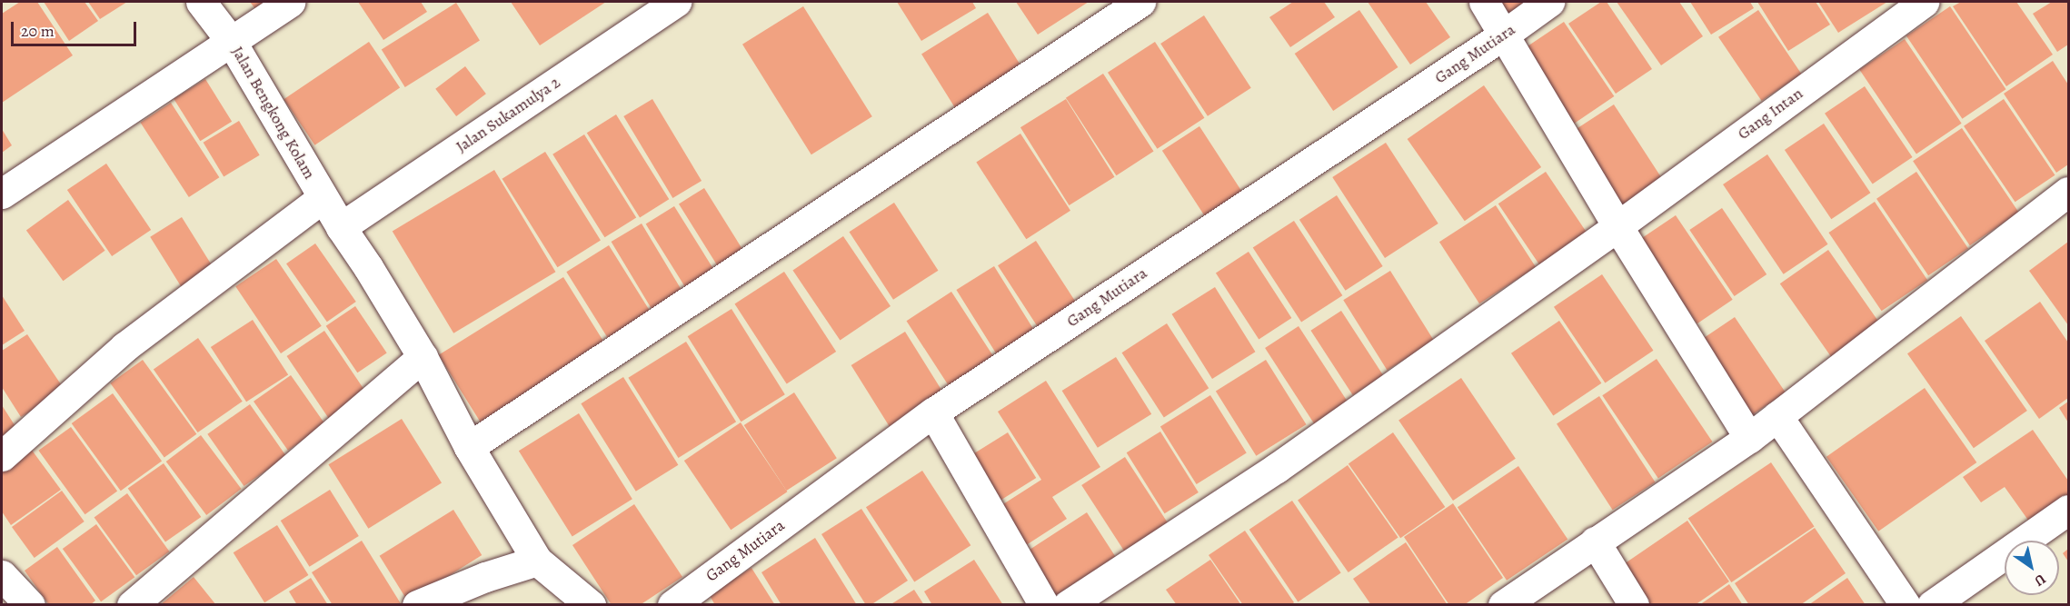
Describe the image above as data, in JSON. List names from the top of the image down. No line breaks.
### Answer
{"streets":{"street":["Gang Mutiara","Jalan Bengkong Kolam","Gang Intan","Jalan Sukamulya 2"]},"crossings":[["Jalan Bengkong Kolam","Jalan Sukamulya 2"]],"scale_bar":"20 m","north":"bottom right"}
